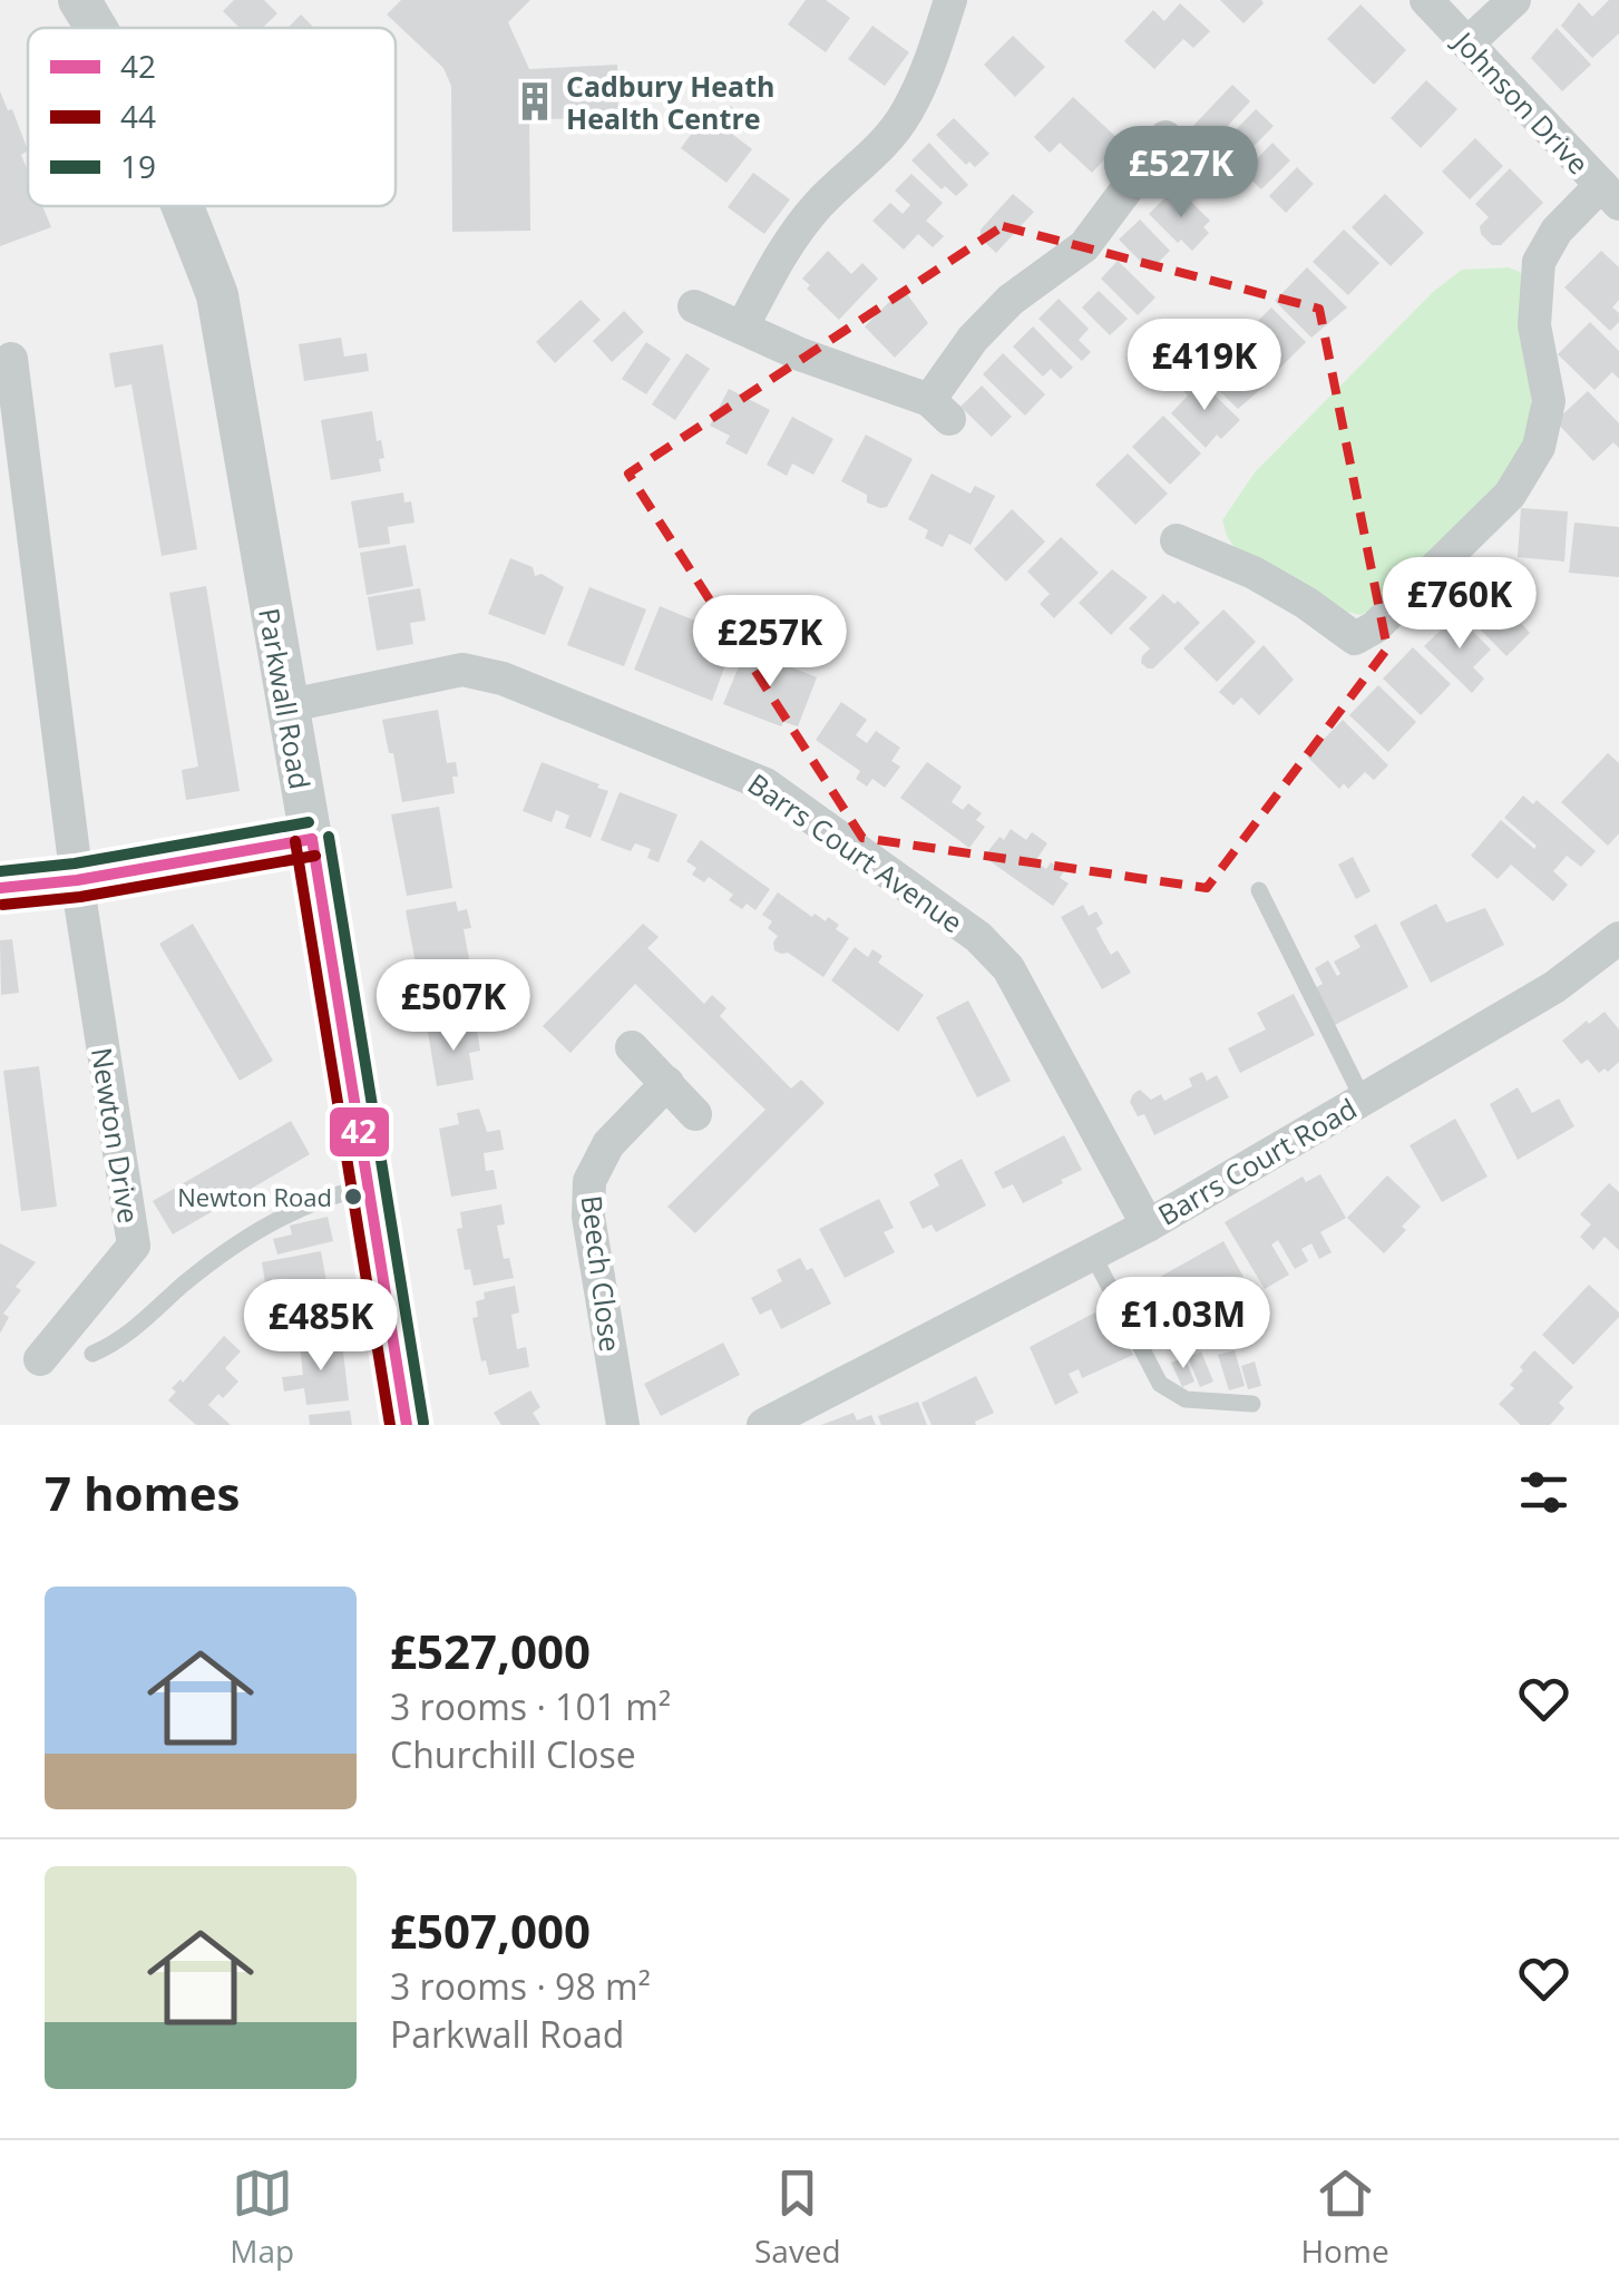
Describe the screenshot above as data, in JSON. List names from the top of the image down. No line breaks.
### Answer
{"streets":{"street":["Johnson Drive","Parkwall Road","Barrs Court Avenue","Newton Drive","Barrs Court Road","Beech Close"]},"crossings":[["Parkwall Road","Barrs Court Avenue"],["Barrs Court Avenue","Barrs Court Road"]],"places":{"building":["Cadbury Heath Health Centre"],"other":["Newton Road"]},"lines":["transit line 19","transit line 42","transit line 44"],"legend":["42","44","19"],"page":{"price":["£527K","£419K","£760K","£257K","£507K","£1.03M","£485K"],"heading":"7 homes","list":[{"name":"£527,000","note":"3 rooms · 101 m² · Churchill Close"},{"name":"£507,000","note":"3 rooms · 98 m² · Parkwall Road"}],"tabs":["Map","Saved","Home"]}}
